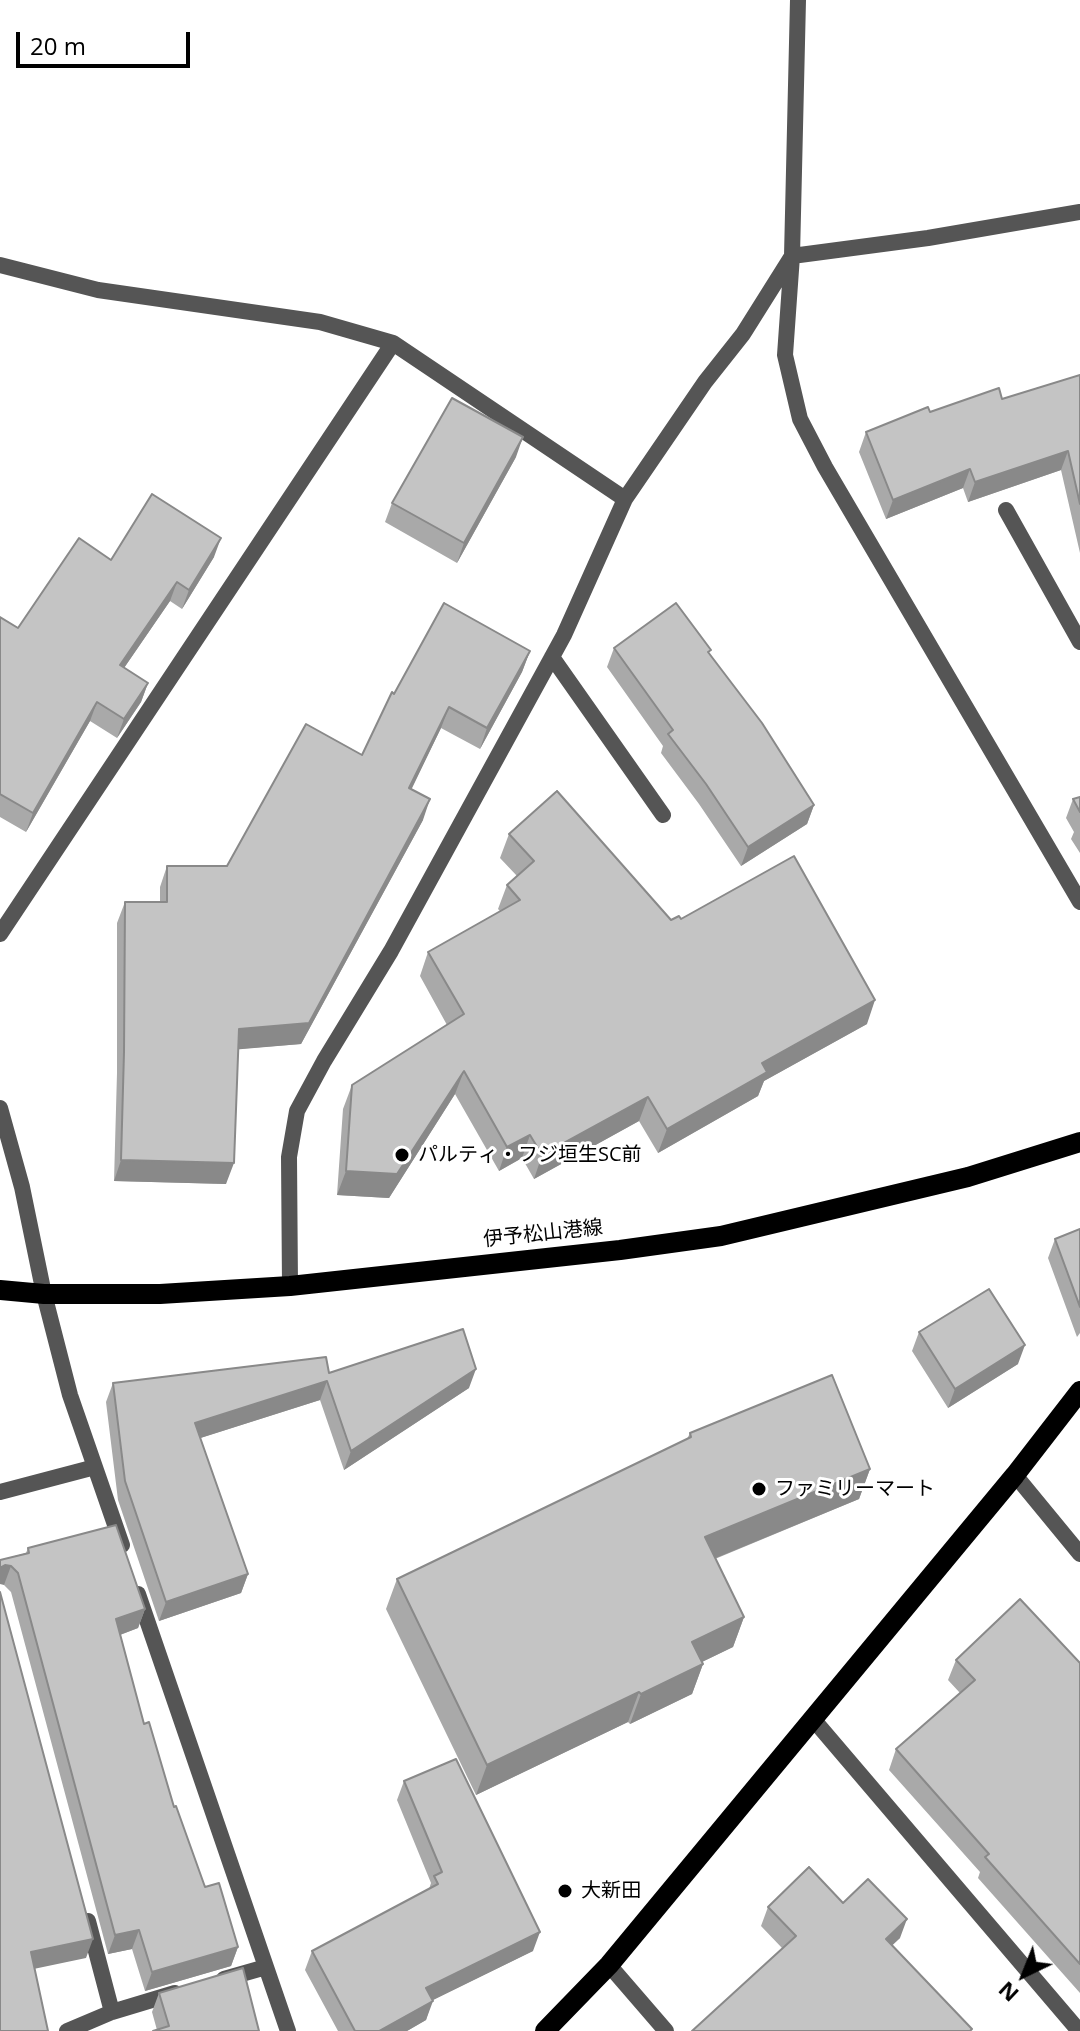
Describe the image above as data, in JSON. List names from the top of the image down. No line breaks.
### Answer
{"streets":{"main road":["伊予松山港線"]},"places":["パルティ・フジ垣生SC前","ファミリーマート","大新田"],"scale_bar":"20 m","north":"bottom left"}
